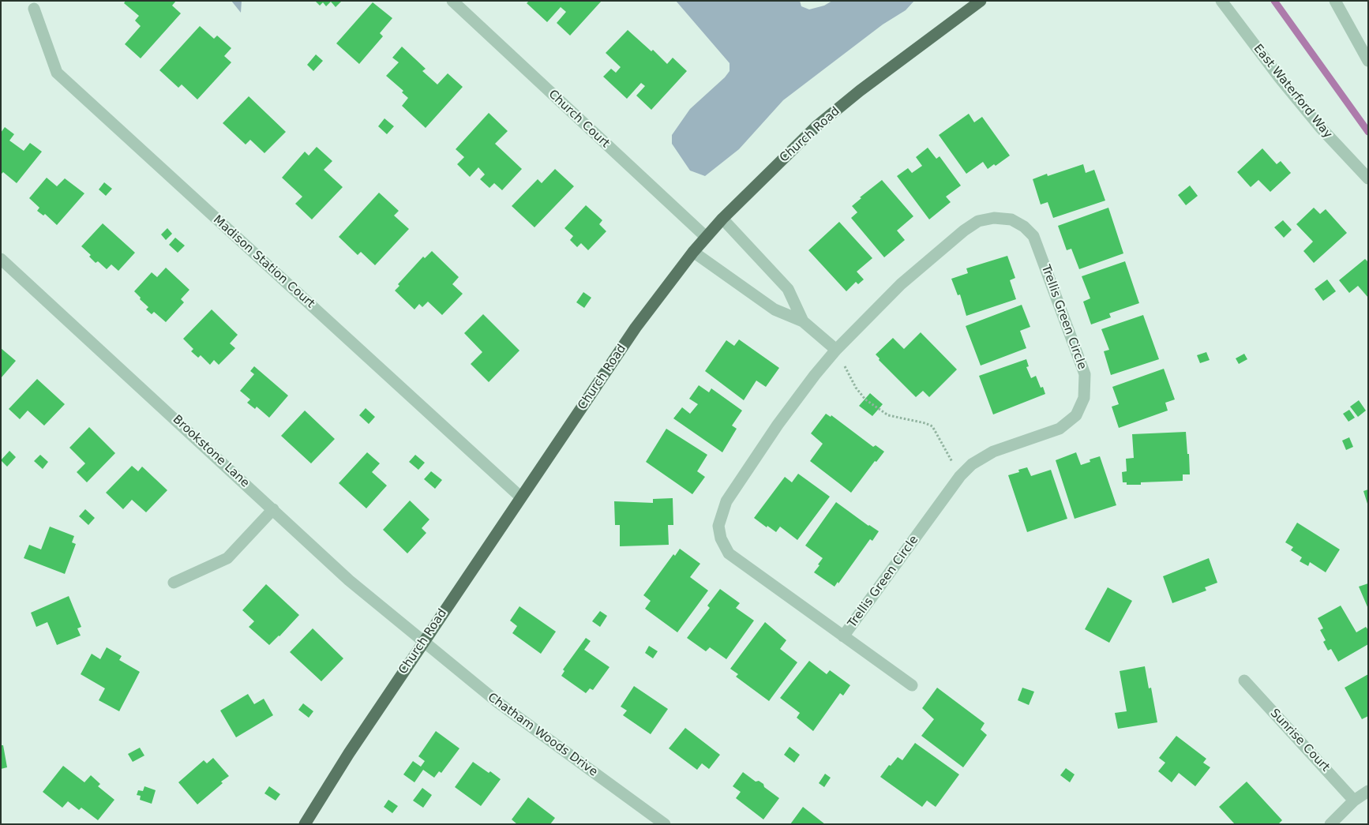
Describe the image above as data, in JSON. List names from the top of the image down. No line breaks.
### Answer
{"streets":{"main road":["Church Road"],"street":["East Waterford Way","Church Court","Madison Station Court","Trellis Green Circle","Brookstone Lane","Chatham Woods Drive","Sunrise Court"]},"crossings":[["Church Court","Church Road"],["Church Road","Madison Station Court"],["Church Road","Brookstone Lane"],["Church Road","Chatham Woods Drive"],["Brookstone Lane","Chatham Woods Drive"]]}
